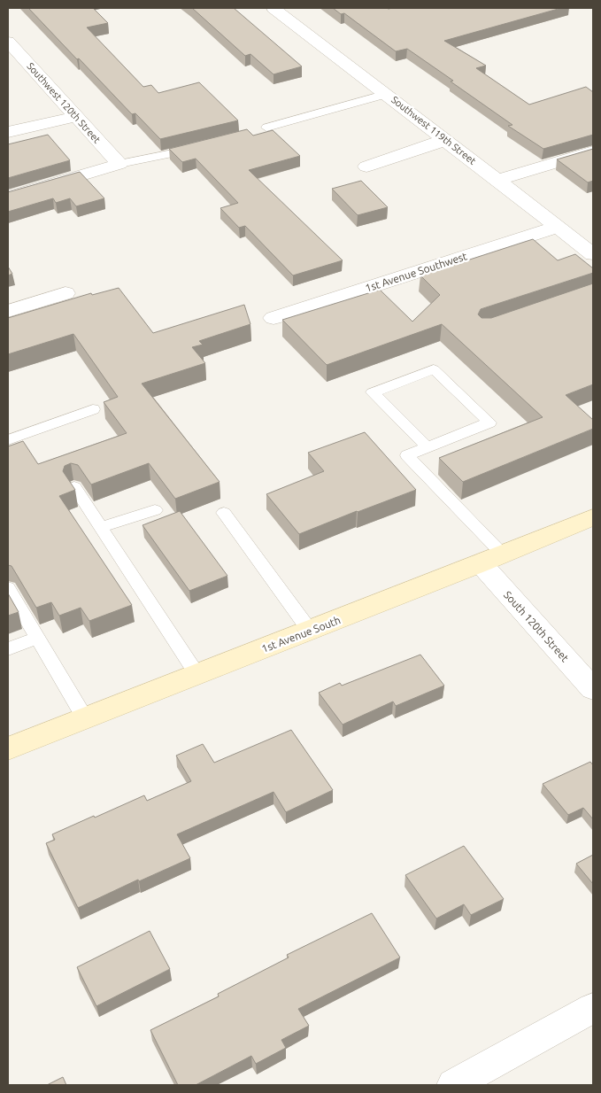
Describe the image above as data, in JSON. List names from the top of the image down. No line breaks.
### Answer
{"streets":{"main road":["1st Avenue South"],"street":["Southwest 120th Street","Southwest 119th Street","1st Avenue Southwest","South 120th Street"]},"crossings":[["Southwest 119th Street","1st Avenue Southwest"],["South 120th Street","1st Avenue South"]]}
